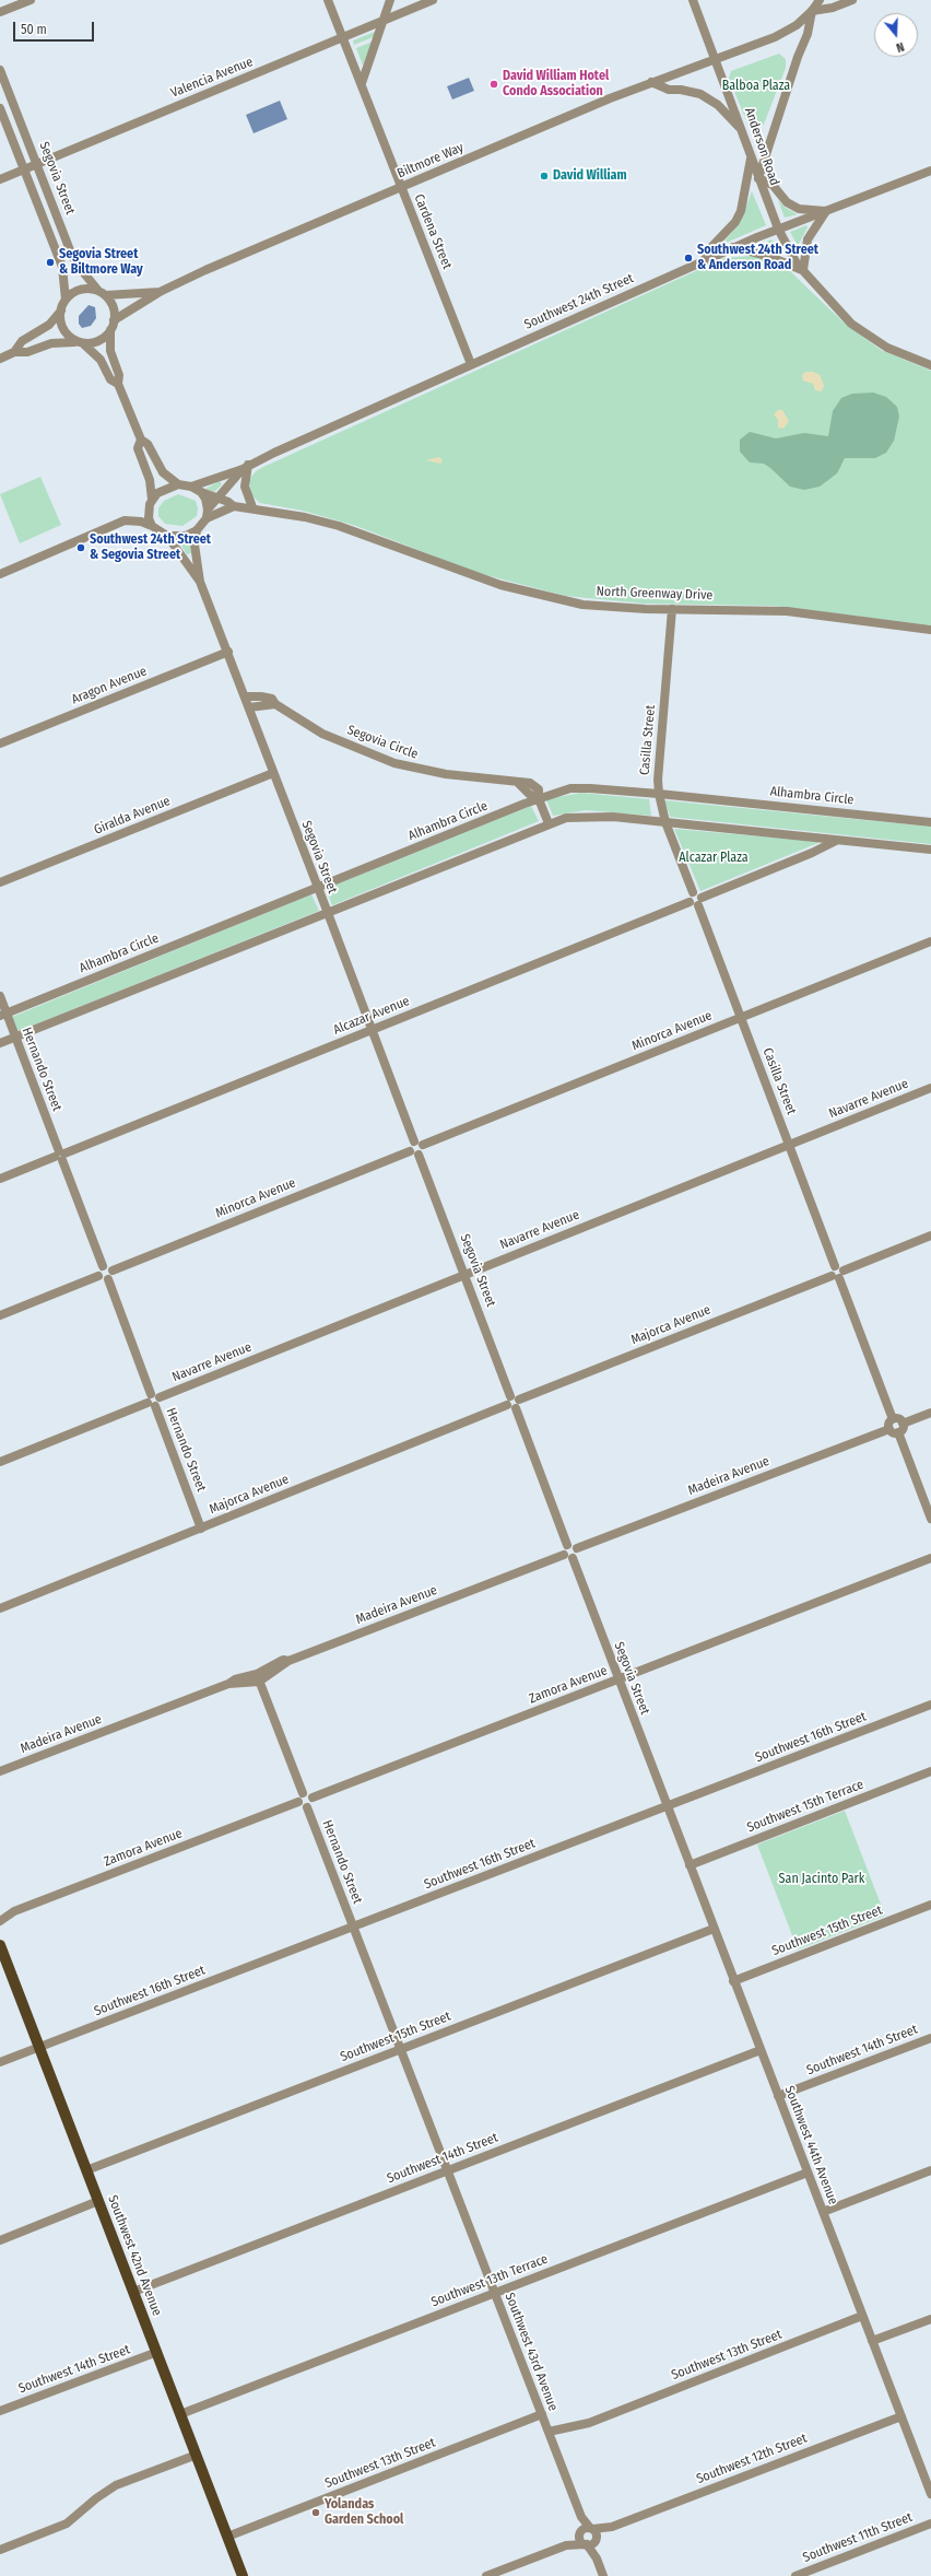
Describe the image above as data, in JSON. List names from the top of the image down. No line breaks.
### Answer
{"streets":{"main road":["Southwest 42nd Avenue"],"street":["Valencia Avenue","Anderson Road","Biltmore Way","Segovia Street","Cardena Street","Southwest 24th Street","North Greenway Drive","Aragon Avenue","Casilla Street","Segovia Circle","Alhambra Circle","Giralda Avenue","Alcazar Avenue","Minorca Avenue","Hernando Street","Navarre Avenue","Majorca Avenue","Madeira Avenue","Zamora Avenue","Southwest 16th Street","Southwest 15th Terrace","Southwest 15th Street","Southwest 14th Street","Southwest 44th Avenue","Southwest 13th Terrace","Southwest 43rd Avenue","Southwest 13th Street","Southwest 12th Street","Southwest 11th Street"]},"crossings":[["Valencia Avenue","Segovia Street"],["Valencia Avenue","Cardena Street"],["Anderson Road","Biltmore Way"],["Anderson Road","Southwest 24th Street"],["Biltmore Way","Segovia Street"],["Biltmore Way","Cardena Street"],["Segovia Street","Southwest 24th Street"],["Segovia Street","North Greenway Drive"],["Segovia Street","Aragon Avenue"],["Segovia Street","Segovia Circle"],["Segovia Street","Alhambra Circle"],["Segovia Street","Giralda Avenue"],["Segovia Street","Alcazar Avenue"],["Segovia Street","Minorca Avenue"],["Segovia Street","Navarre Avenue"],["Segovia Street","Majorca Avenue"],["Segovia Street","Madeira Avenue"],["Segovia Street","Zamora Avenue"],["Segovia Street","Southwest 16th Street"],["Segovia Street","Southwest 44th Avenue"],["Cardena Street","Southwest 24th Street"],["Southwest 24th Street","North Greenway Drive"],["North Greenway Drive","Casilla Street"],["Casilla Street","Alhambra Circle"],["Casilla Street","Alcazar Avenue"],["Casilla Street","Minorca Avenue"],["Casilla Street","Navarre Avenue"],["Casilla Street","Majorca Avenue"],["Segovia Circle","Alhambra Circle"],["Alhambra Circle","Hernando Street"],["Alcazar Avenue","Hernando Street"],["Minorca Avenue","Hernando Street"],["Hernando Street","Navarre Avenue"],["Hernando Street","Majorca Avenue"],["Hernando Street","Zamora Avenue"],["Hernando Street","Southwest 16th Street"],["Hernando Street","Southwest 43rd Avenue"],["Southwest 16th Street","Southwest 44th Avenue"],["Southwest 16th Street","Southwest 42nd Avenue"],["Southwest 16th Street","Southwest 43rd Avenue"],["Southwest 15th Terrace","Southwest 44th Avenue"],["Southwest 15th Street","Southwest 44th Avenue"],["Southwest 15th Street","Southwest 42nd Avenue"],["Southwest 15th Street","Southwest 43rd Avenue"],["Southwest 14th Street","Southwest 44th Avenue"],["Southwest 14th Street","Southwest 42nd Avenue"],["Southwest 14th Street","Southwest 43rd Avenue"],["Southwest 44th Avenue","Southwest 13th Terrace"],["Southwest 44th Avenue","Southwest 13th Street"],["Southwest 44th Avenue","Southwest 12th Street"],["Southwest 42nd Avenue","Southwest 13th Terrace"],["Southwest 42nd Avenue","Southwest 13th Street"],["Southwest 13th Terrace","Southwest 43rd Avenue"],["Southwest 43rd Avenue","Southwest 13th Street"],["Southwest 43rd Avenue","Southwest 12th Street"]],"parks":["Balboa Plaza","Alcazar Plaza","San Jacinto Park"],"places":["David William Hotel Condo Association","David William","Southwest 24th Street & Anderson Road","Segovia Street & Biltmore Way","Southwest 24th Street & Segovia Street","Yolandas Garden School"],"scale_bar":"50 m","north":"bottom"}
